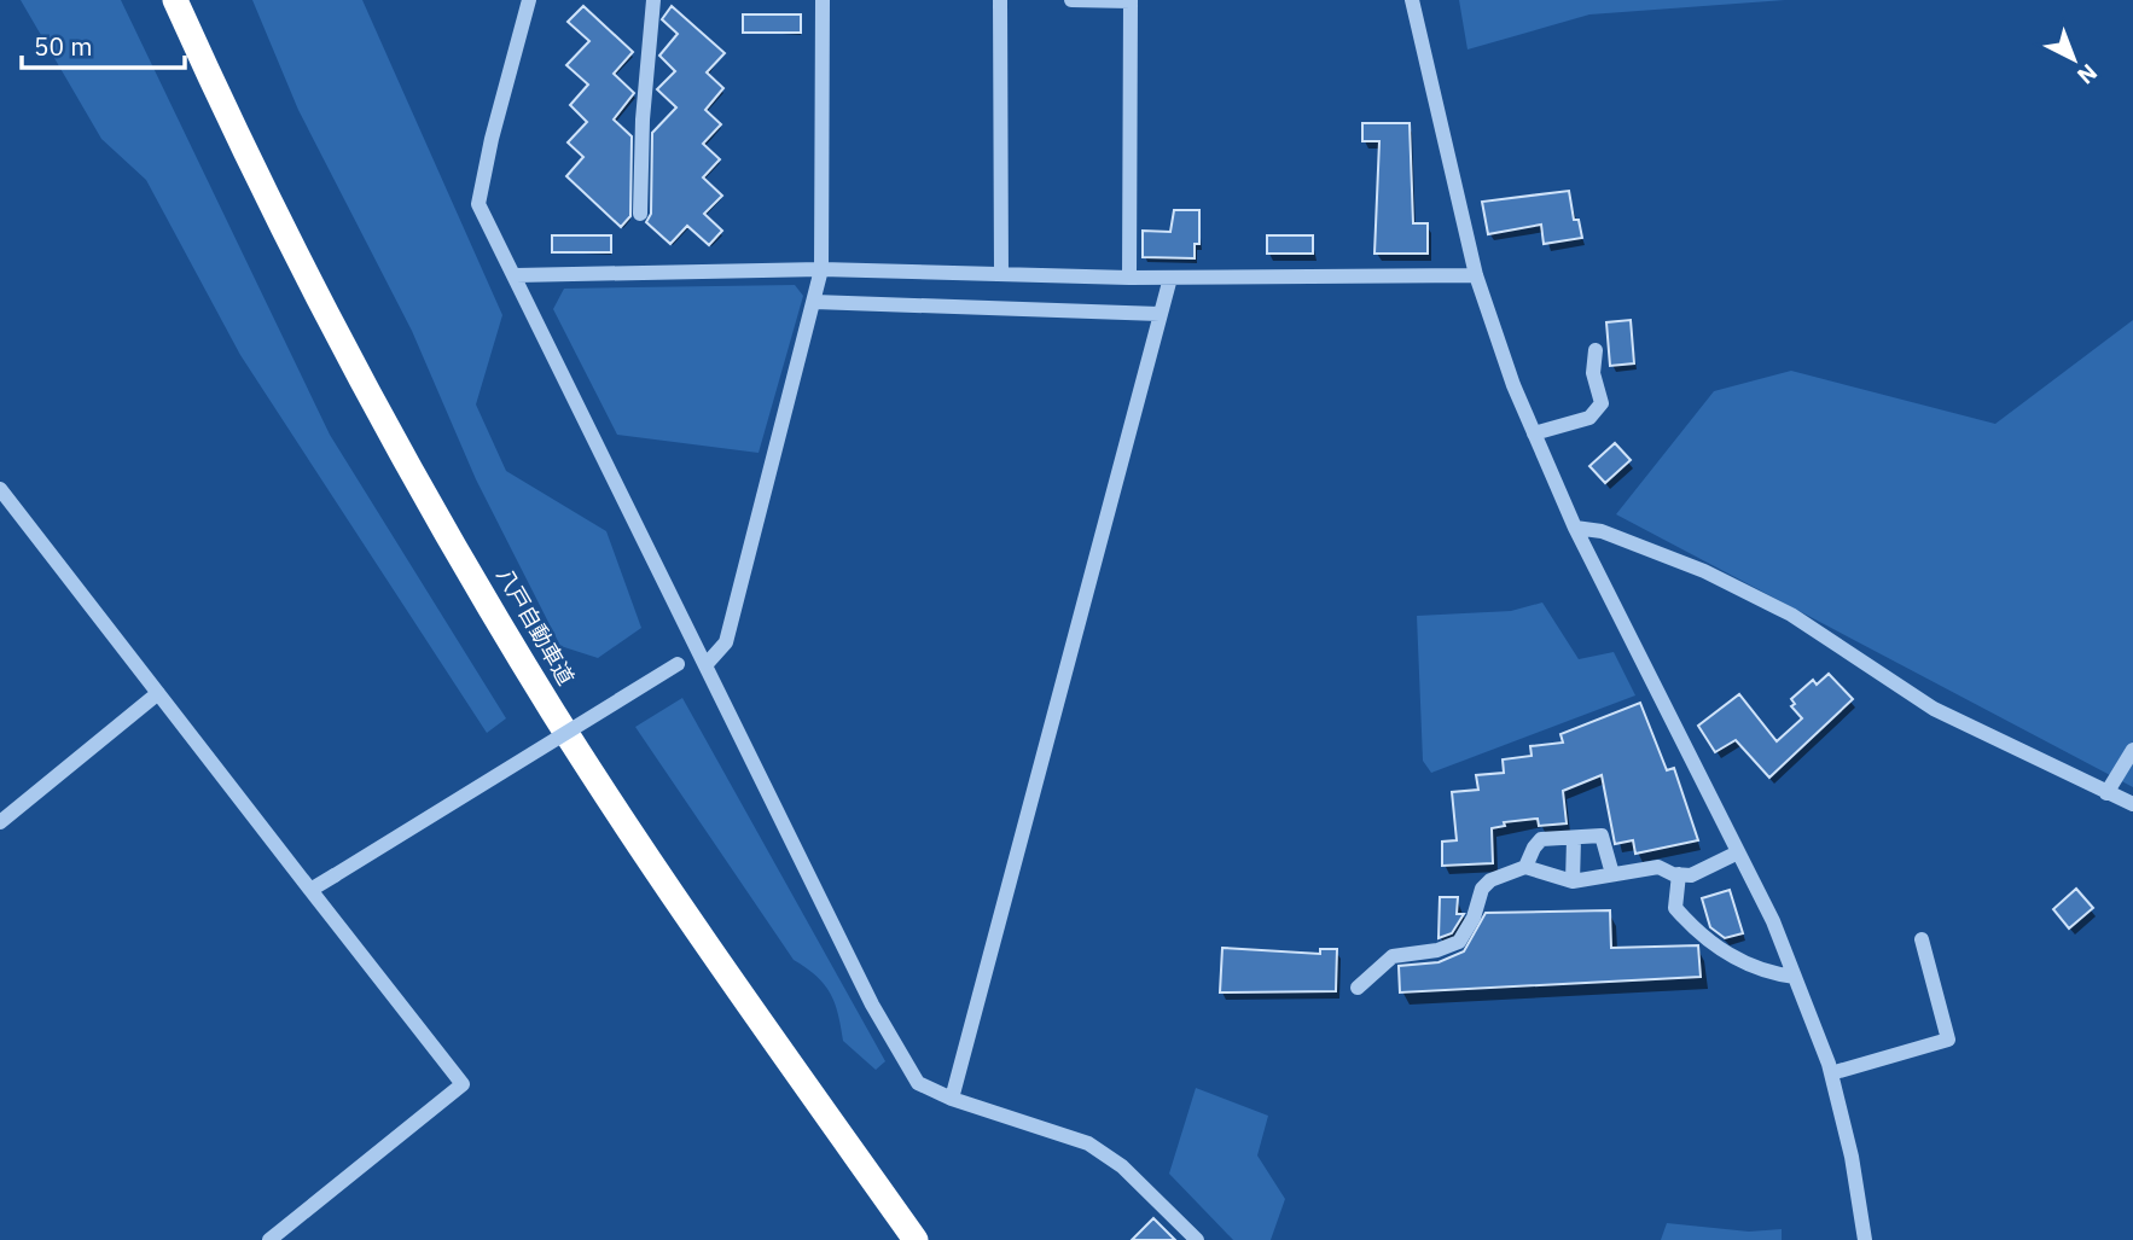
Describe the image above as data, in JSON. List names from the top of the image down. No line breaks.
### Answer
{"streets":{"highway":["八戸自動車道"]},"scale_bar":"50 m","north":"bottom right"}
